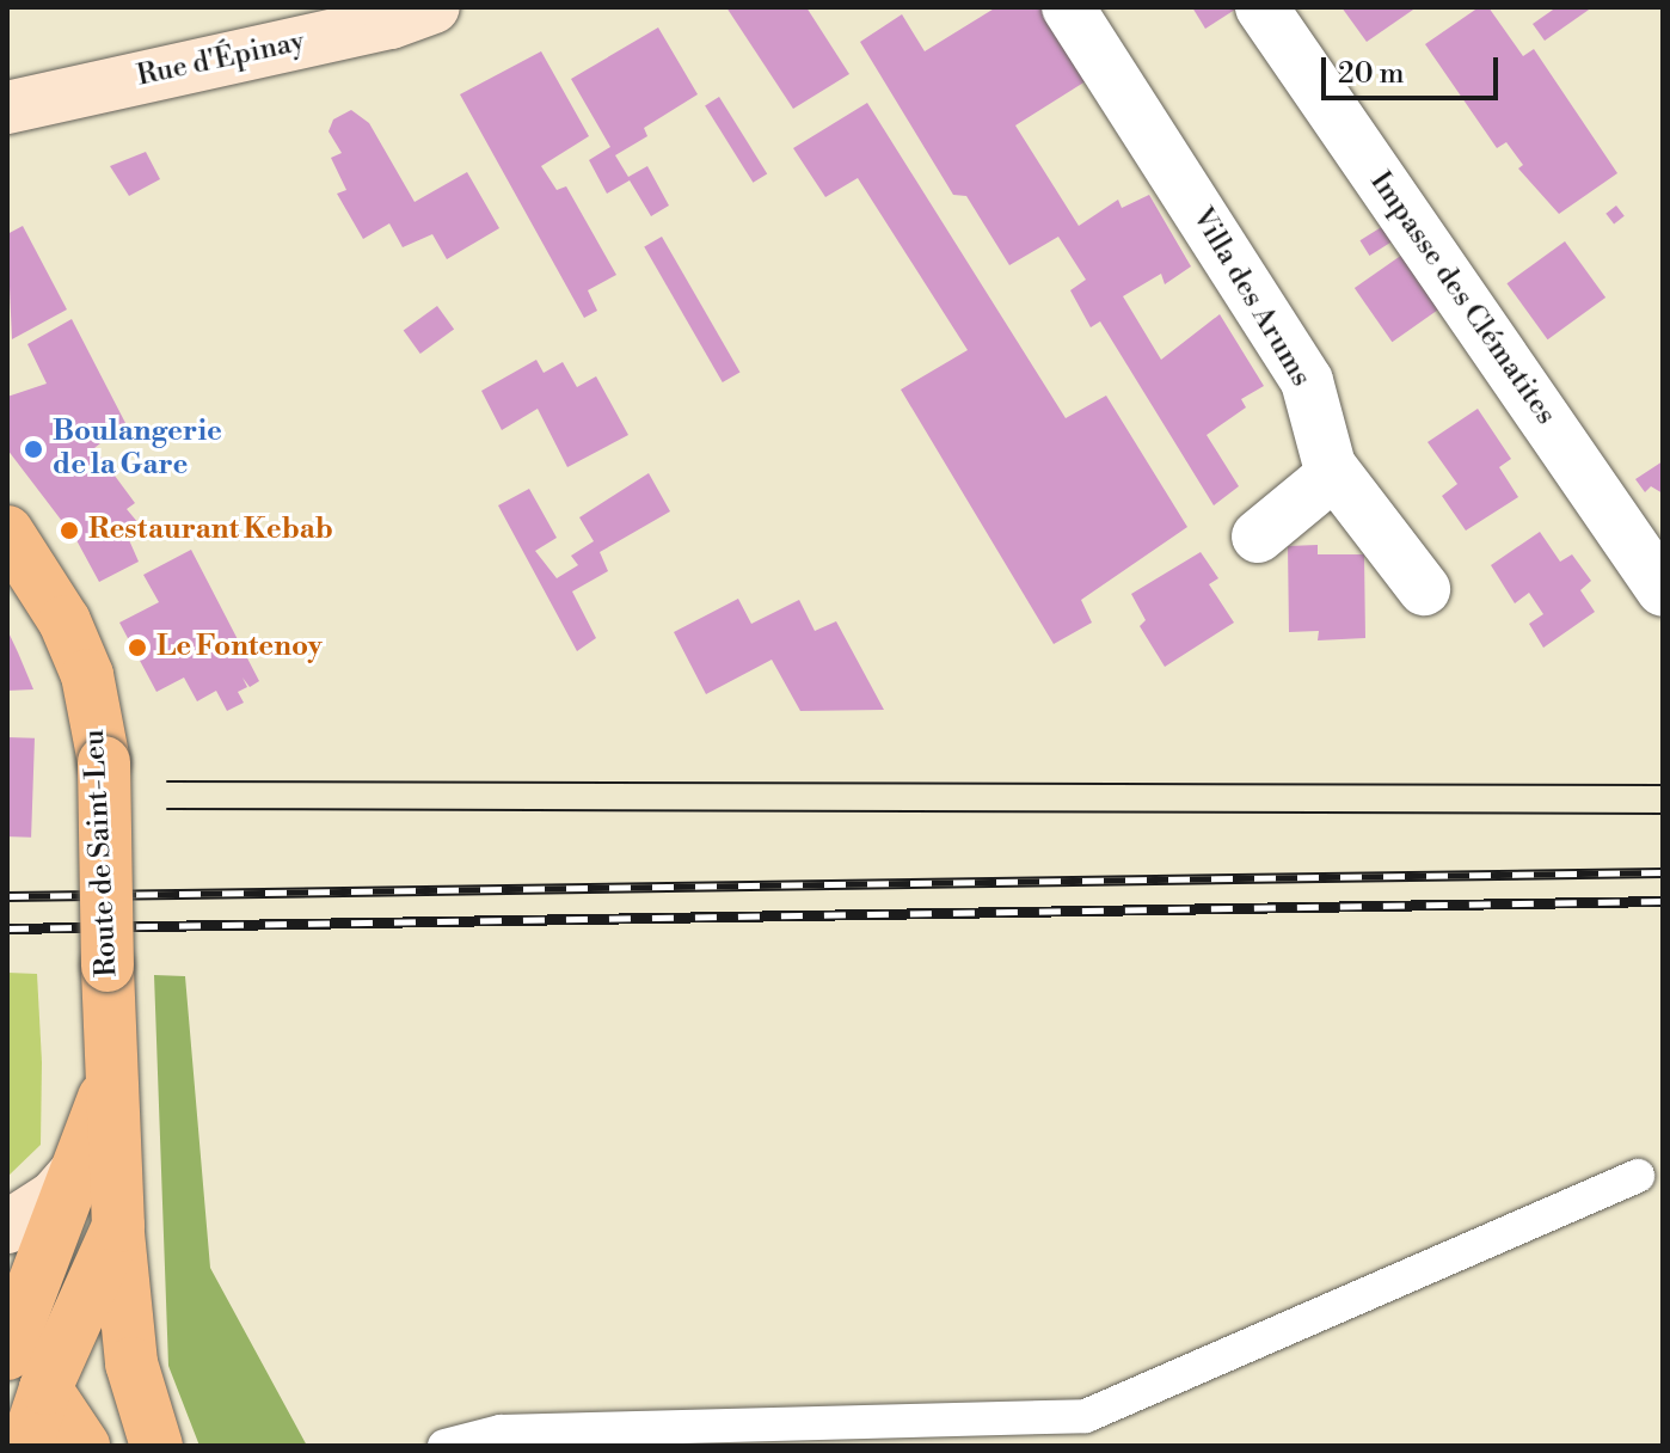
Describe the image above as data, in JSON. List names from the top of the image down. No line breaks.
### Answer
{"streets":{"main road":["Rue d'Épinay","Route de Saint-Leu"],"street":["Villa des Arums","Impasse des Clématites"]},"places":["Boulangerie de la Gare","Restaurant Kebab","Le Fontenoy"],"scale_bar":"20 m"}
